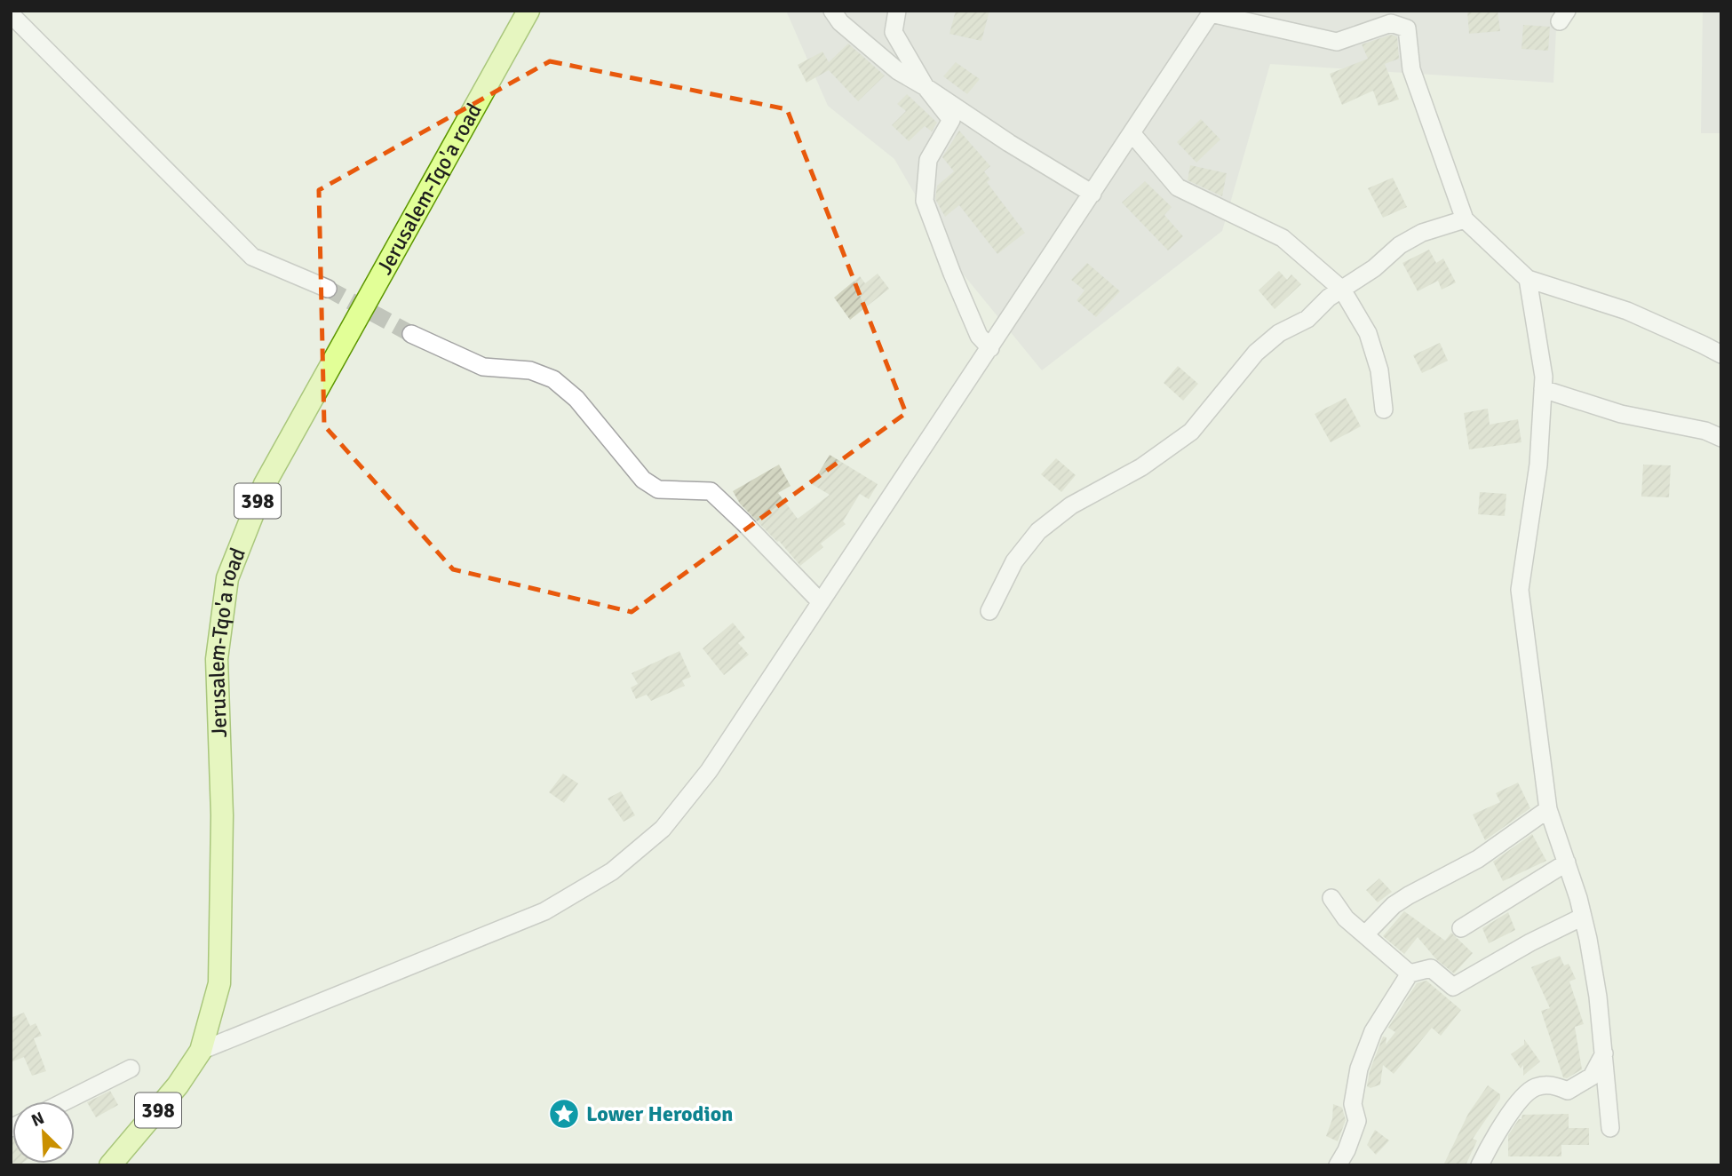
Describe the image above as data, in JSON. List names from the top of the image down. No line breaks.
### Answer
{"streets":{"main road":["Jerusalem-Tqo'a road","398"]},"places":{"place":["Lower Herodion"]},"north":"top left"}
